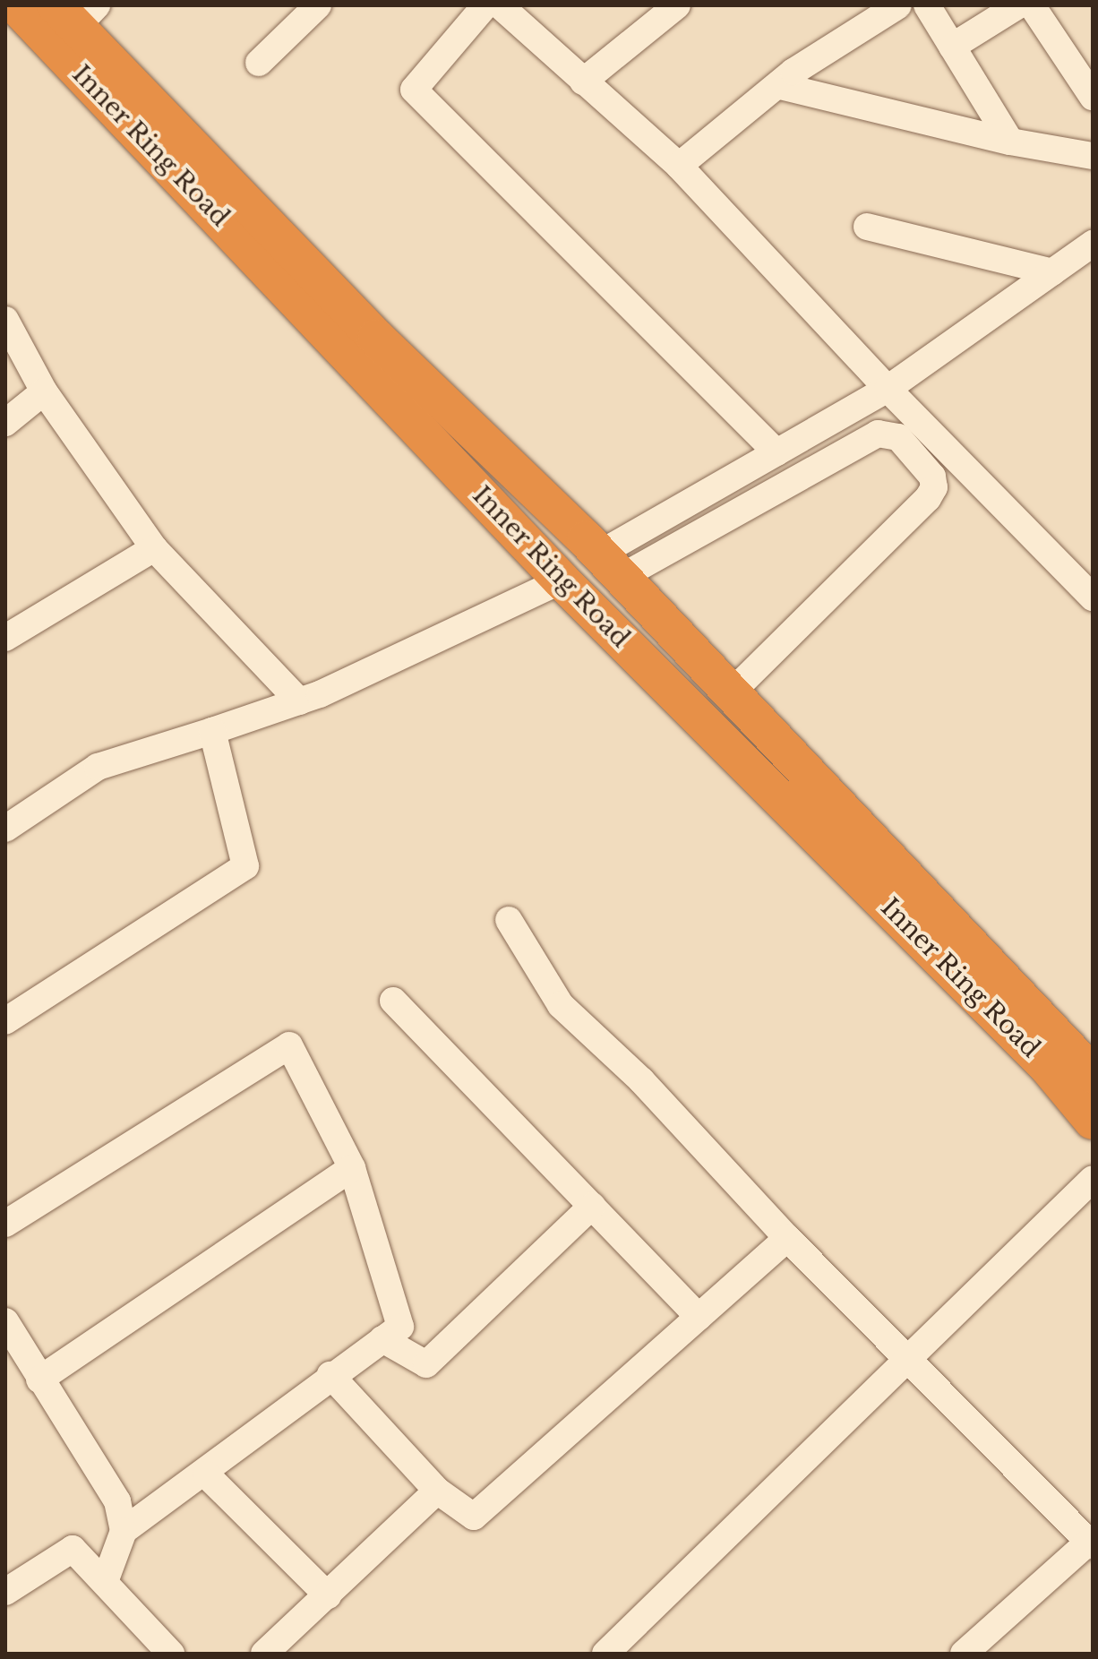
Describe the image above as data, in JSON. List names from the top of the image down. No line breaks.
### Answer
{"streets":{"highway":["Inner Ring Road"]}}
